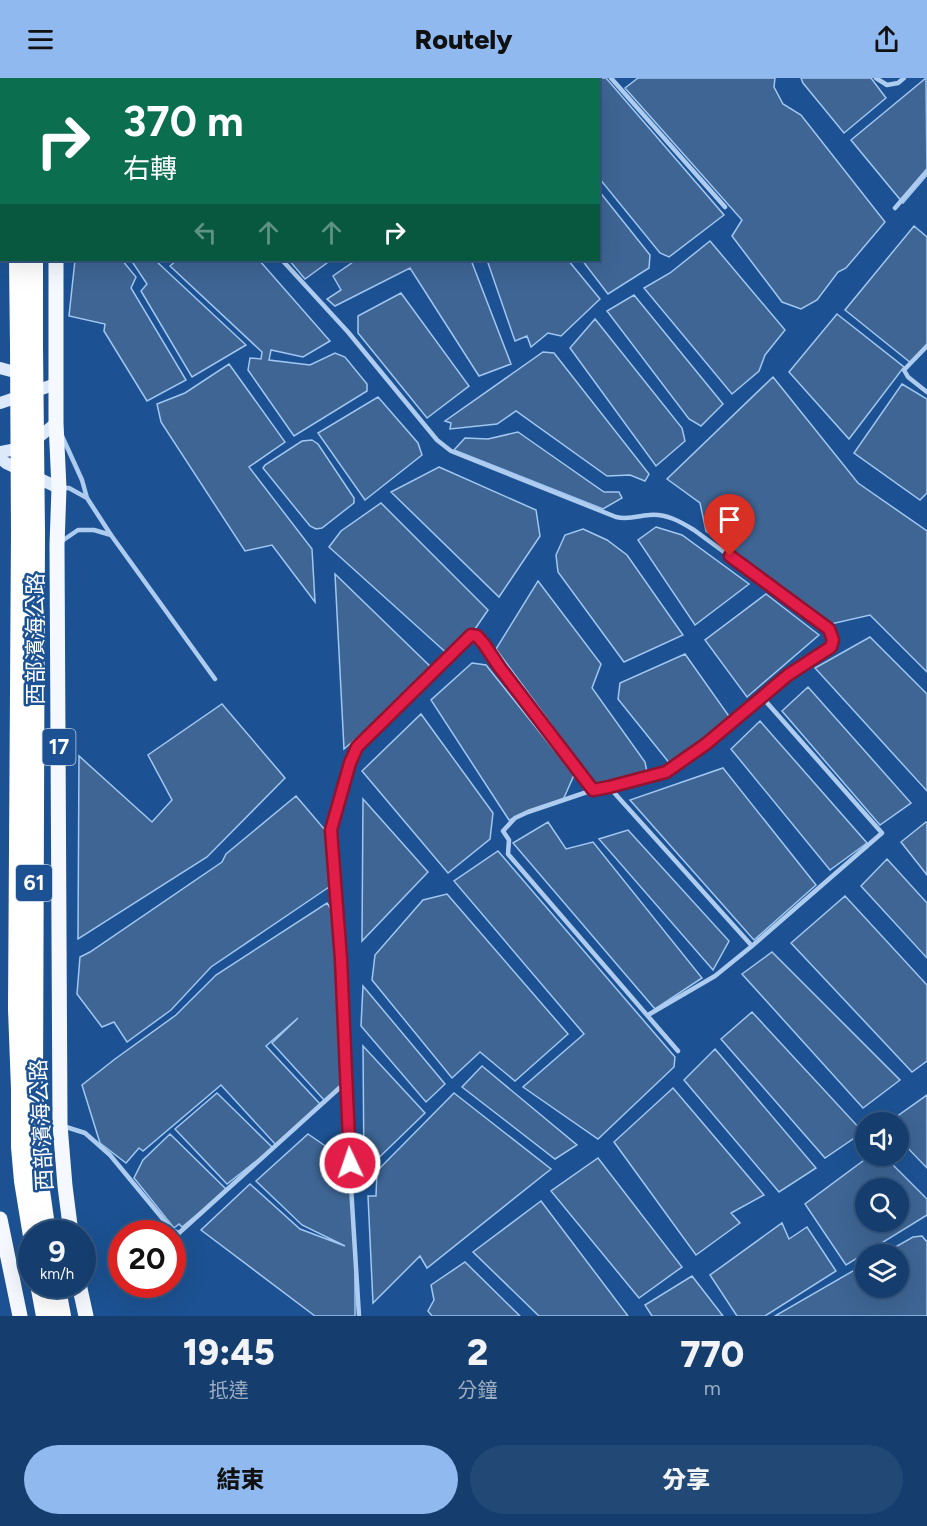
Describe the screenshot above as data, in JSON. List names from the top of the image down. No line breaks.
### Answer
{"streets":{"highway":["61"],"main road":["西部濱海公路","17"]},"page":{"header":"Routely","turn":["370 m","右轉"],"speed":"9 km/h","limit":"20","eta":["19:45","抵達","2","分鐘","770","m"],"buttons":["結束","分享"]}}
